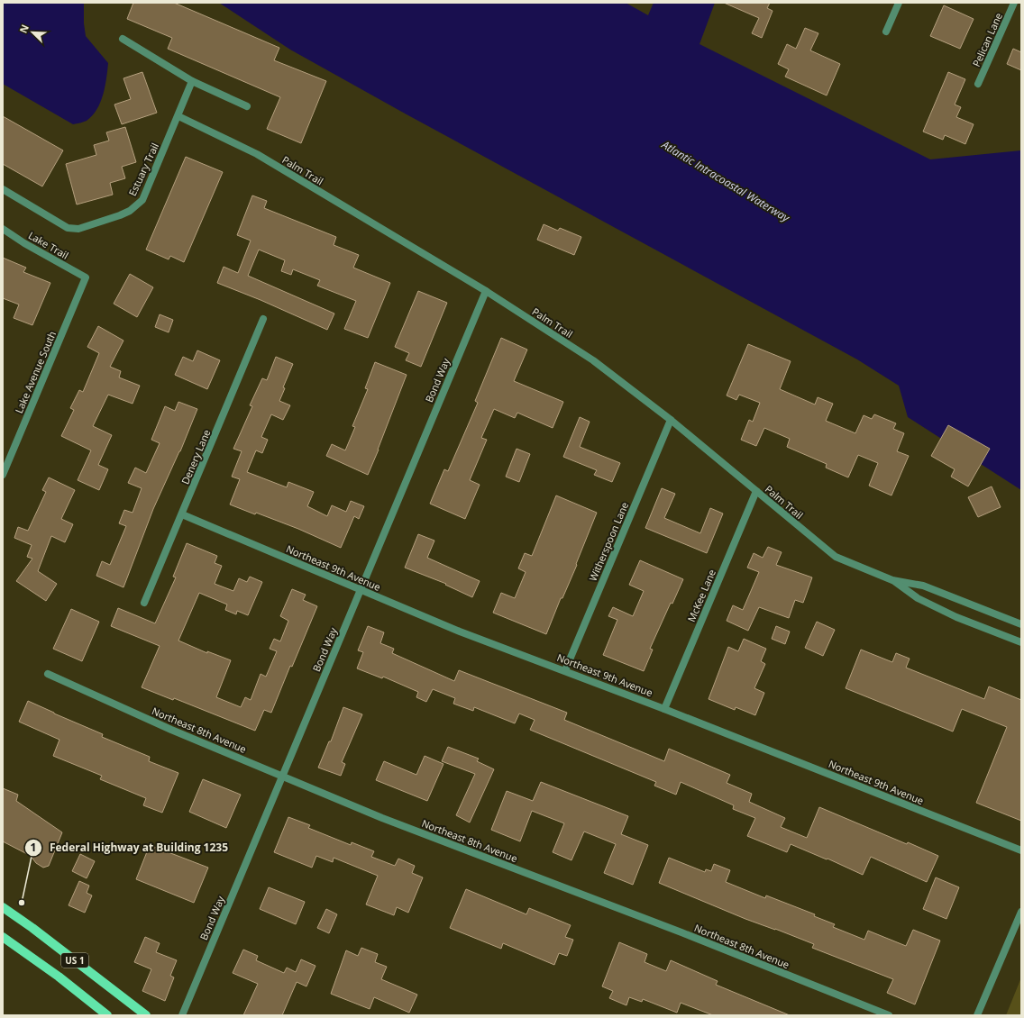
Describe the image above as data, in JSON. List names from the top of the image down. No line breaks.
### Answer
{"streets":{"main road":["US 1"],"street":["Pelican Lane","Estuary Trail","Palm Trail","Lake Trail","Lake Avenue South","Bond Way","Denery Lane","Witherspoon Lane","Northeast 9th Avenue","McKee Lane","Northeast 8th Avenue"]},"crossings":[["Estuary Trail","Palm Trail"],["Palm Trail","Bond Way"],["Palm Trail","Witherspoon Lane"],["Palm Trail","McKee Lane"],["Lake Trail","Lake Avenue South"],["Bond Way","Northeast 9th Avenue"],["Bond Way","Northeast 8th Avenue"],["Denery Lane","Northeast 9th Avenue"],["Witherspoon Lane","Northeast 9th Avenue"],["Northeast 9th Avenue","McKee Lane"]],"water":["Atlantic Intracoastal Waterway"],"places":["Federal Highway at Building 1235"],"north":"top left"}
